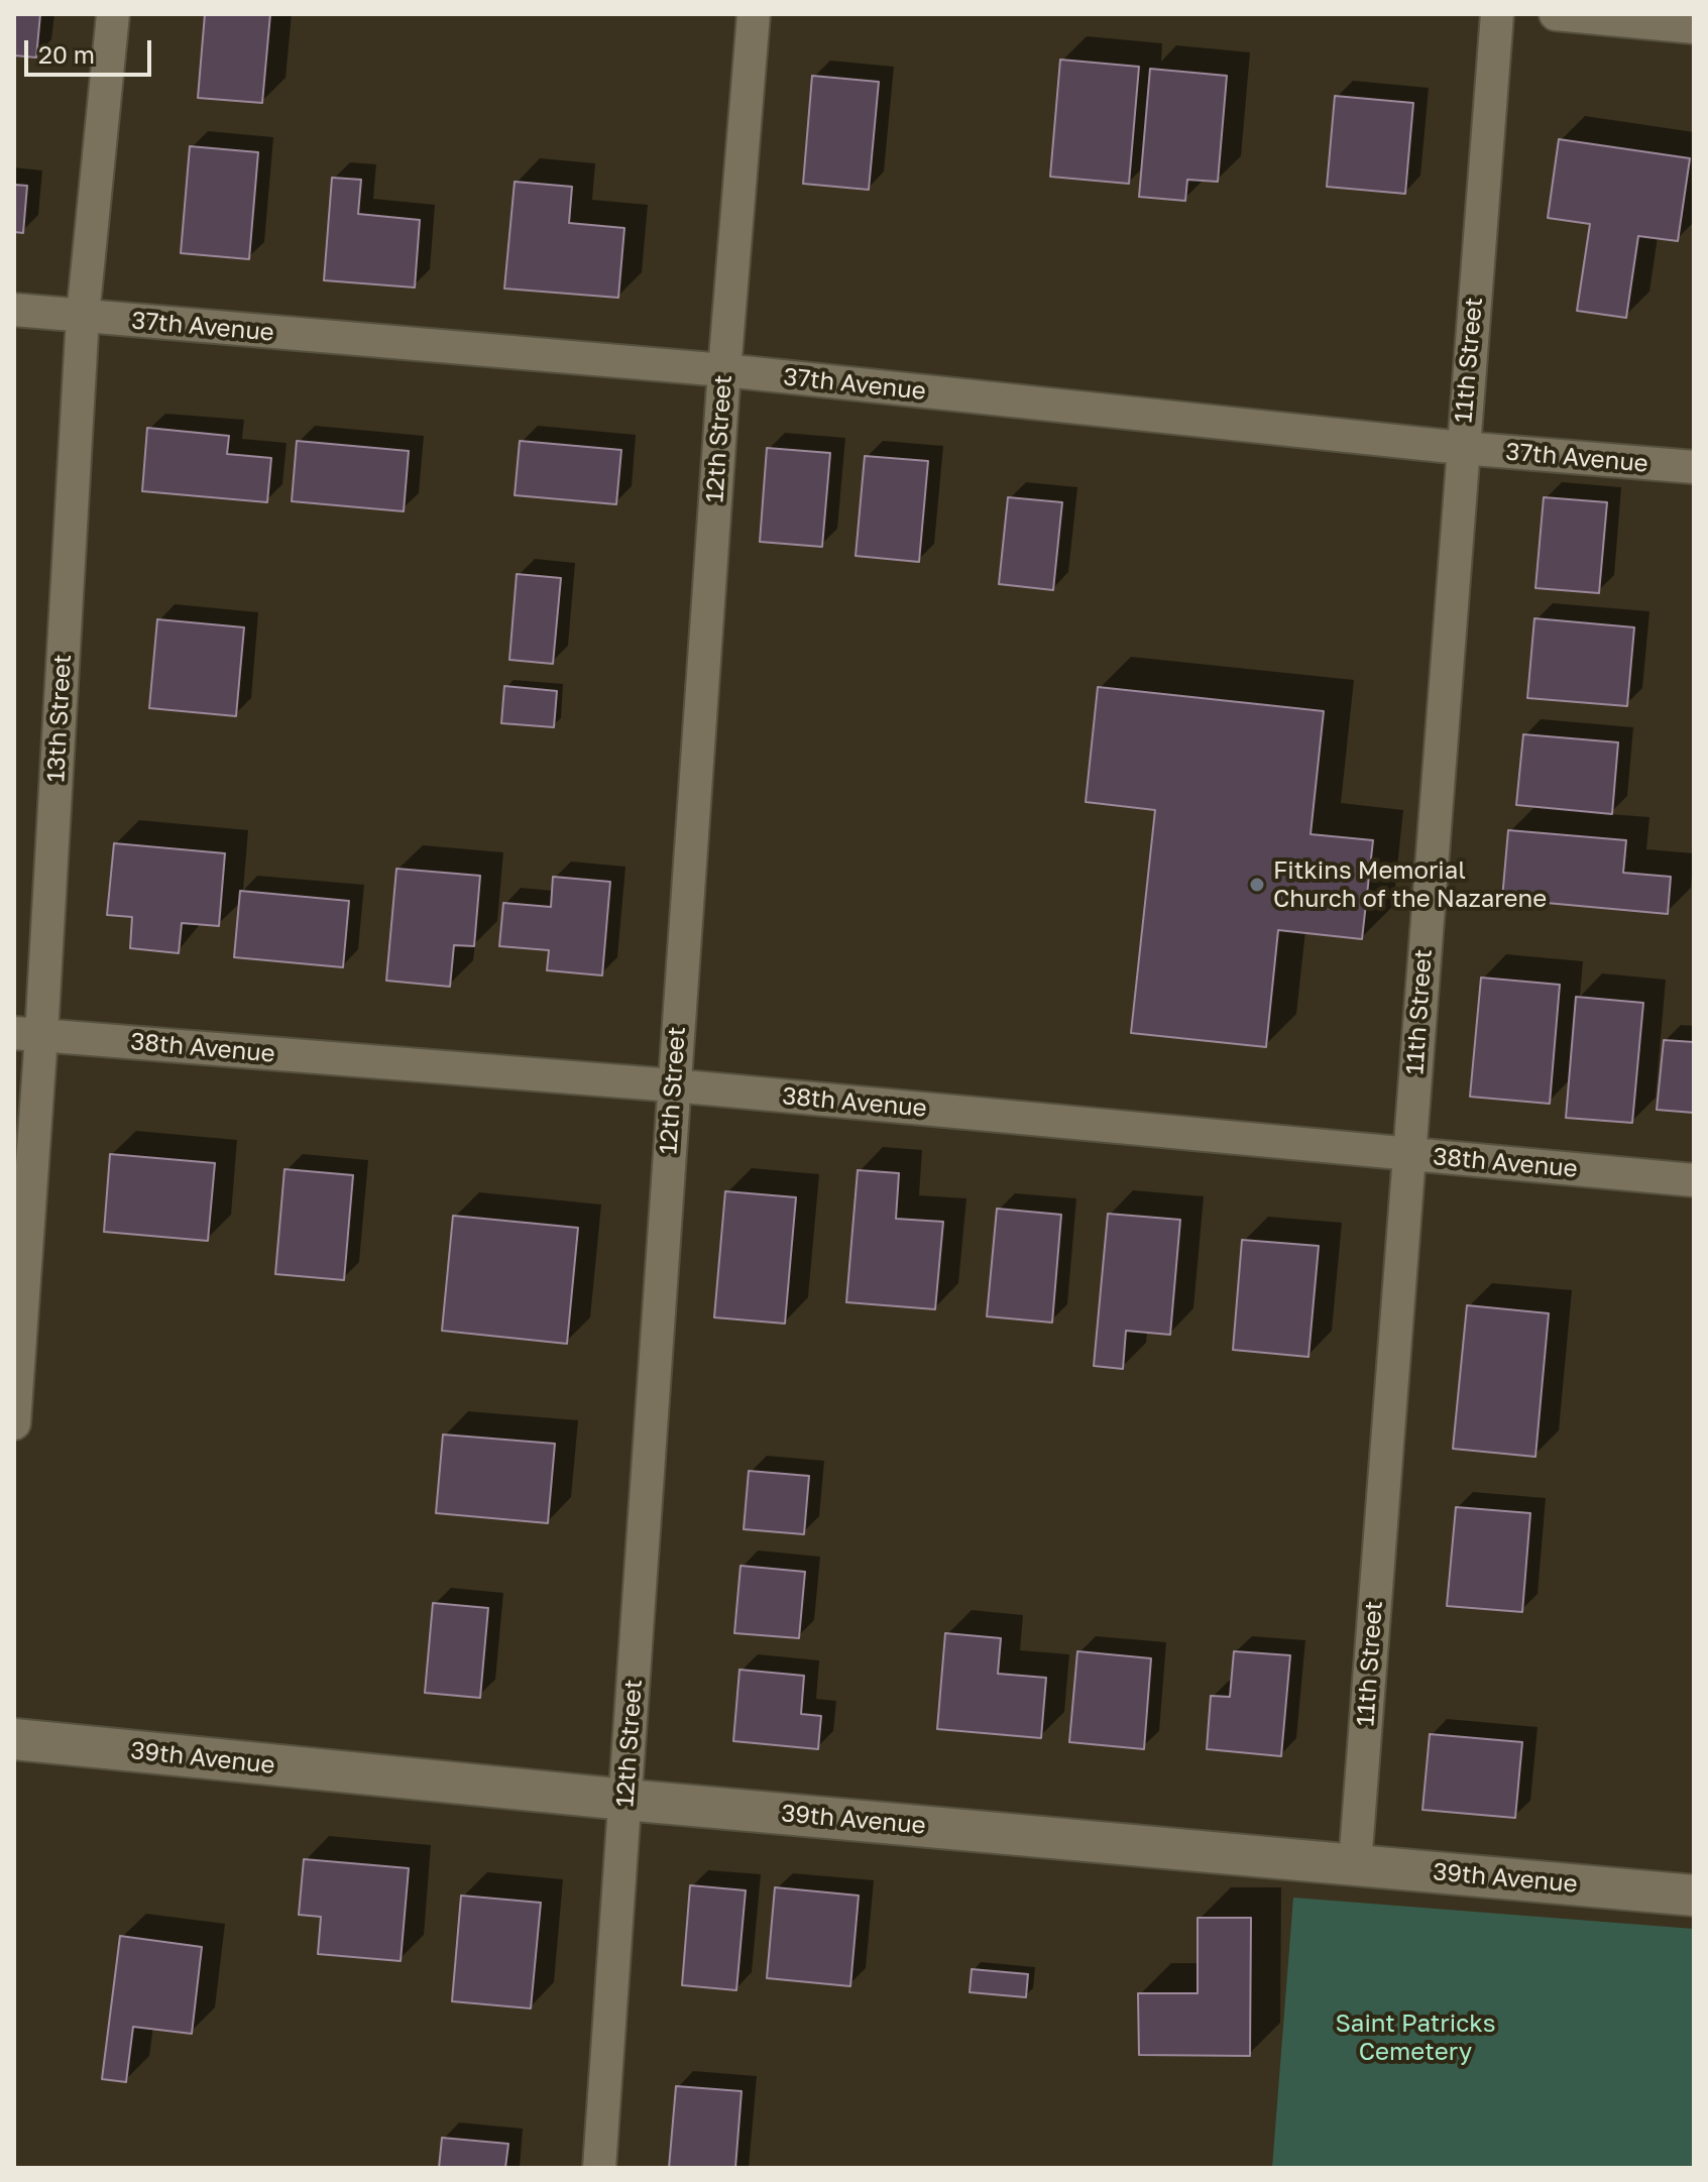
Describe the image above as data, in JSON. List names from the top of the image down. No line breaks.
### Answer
{"streets":{"street":["37th Avenue","11th Street","12th Street","13th Street","38th Avenue","39th Avenue"]},"crossings":[["37th Avenue","11th Street"],["37th Avenue","12th Street"],["37th Avenue","13th Street"],["11th Street","38th Avenue"],["11th Street","39th Avenue"],["12th Street","38th Avenue"],["12th Street","39th Avenue"],["13th Street","38th Avenue"]],"parks":["Saint Patricks Cemetery"],"places":["Fitkins Memorial Church of the Nazarene"],"scale_bar":"20 m"}
